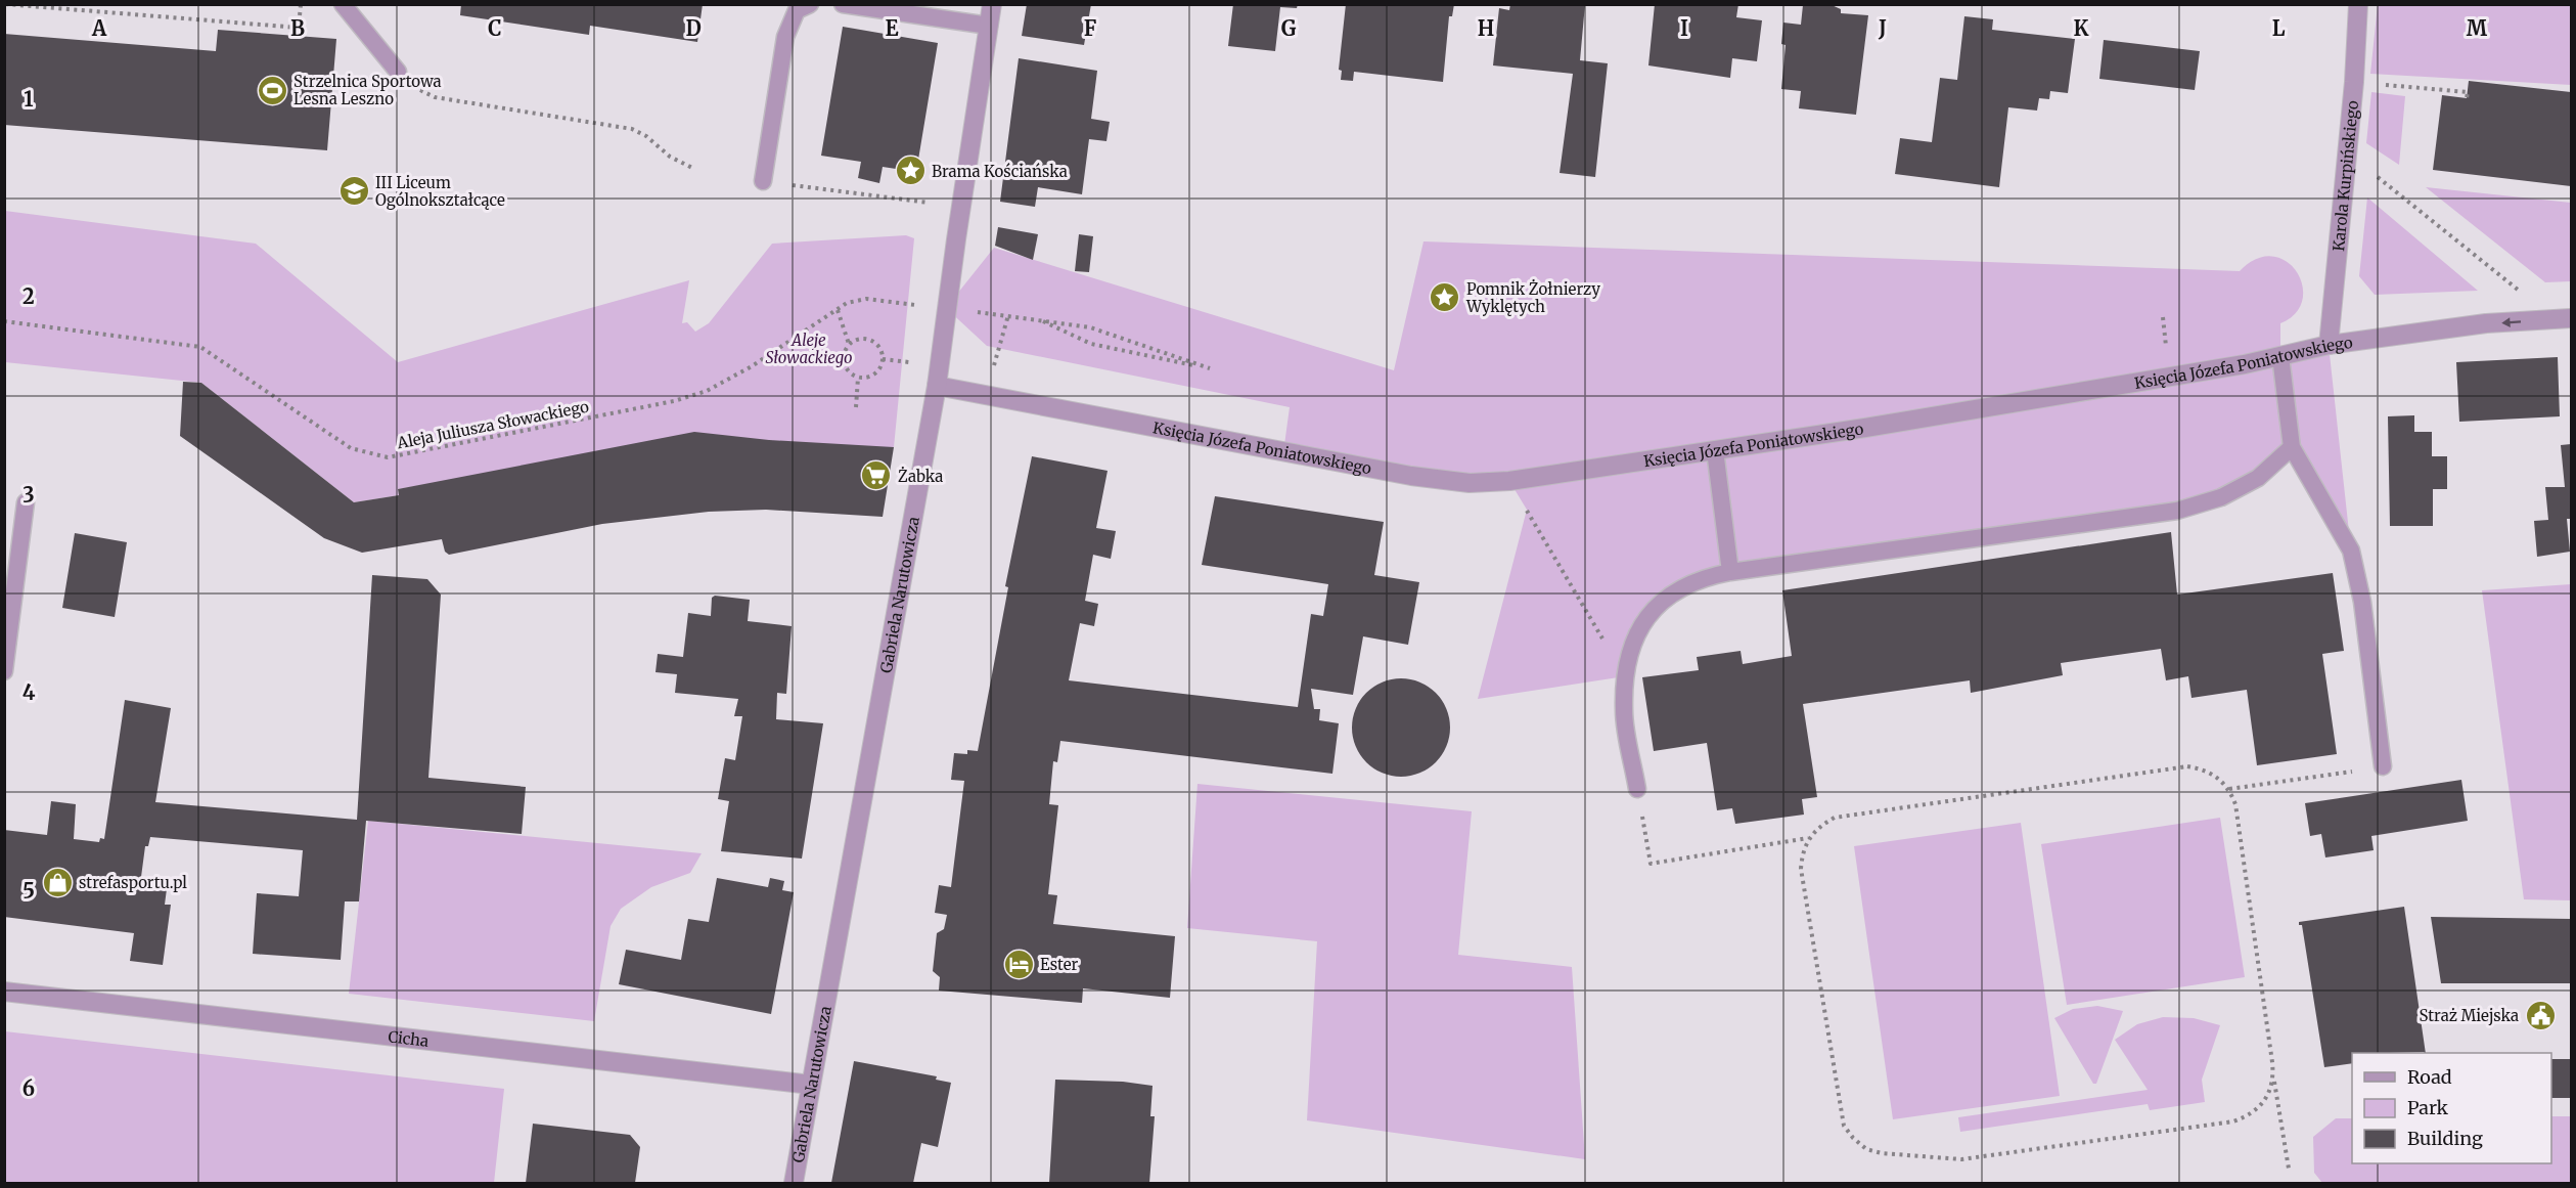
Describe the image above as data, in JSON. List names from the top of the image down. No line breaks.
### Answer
{"streets":{"street":["Karola Kurpińskiego","Księcia Józefa Poniatowskiego","Gabriela Narutowicza","Cicha"],"path":["Aleja Juliusza Słowackiego"]},"crossings":[["Karola Kurpińskiego","Księcia Józefa Poniatowskiego"],["Księcia Józefa Poniatowskiego","Gabriela Narutowicza"],["Gabriela Narutowicza","Cicha"]],"parks":["Aleje Słowackiego"],"places":{"sports":["Strzelnica Sportowa Lesna Leszno"],"place":["Brama Kościańska","Pomnik Żołnierzy Wyklętych"],"school or university":["III Liceum Ogólnokształcące"],"supermarket":["Żabka"],"shop":["strefasportu.pl"],"hotel":["Ester"],"public building":["Straż Miejska"]},"legend":["Road","Park","Building"],"grid":{"columns":["A","B","C","D","E","F","G","H","I","J","K","L","M"],"rows":["1","2","3","4","5","6"]}}
